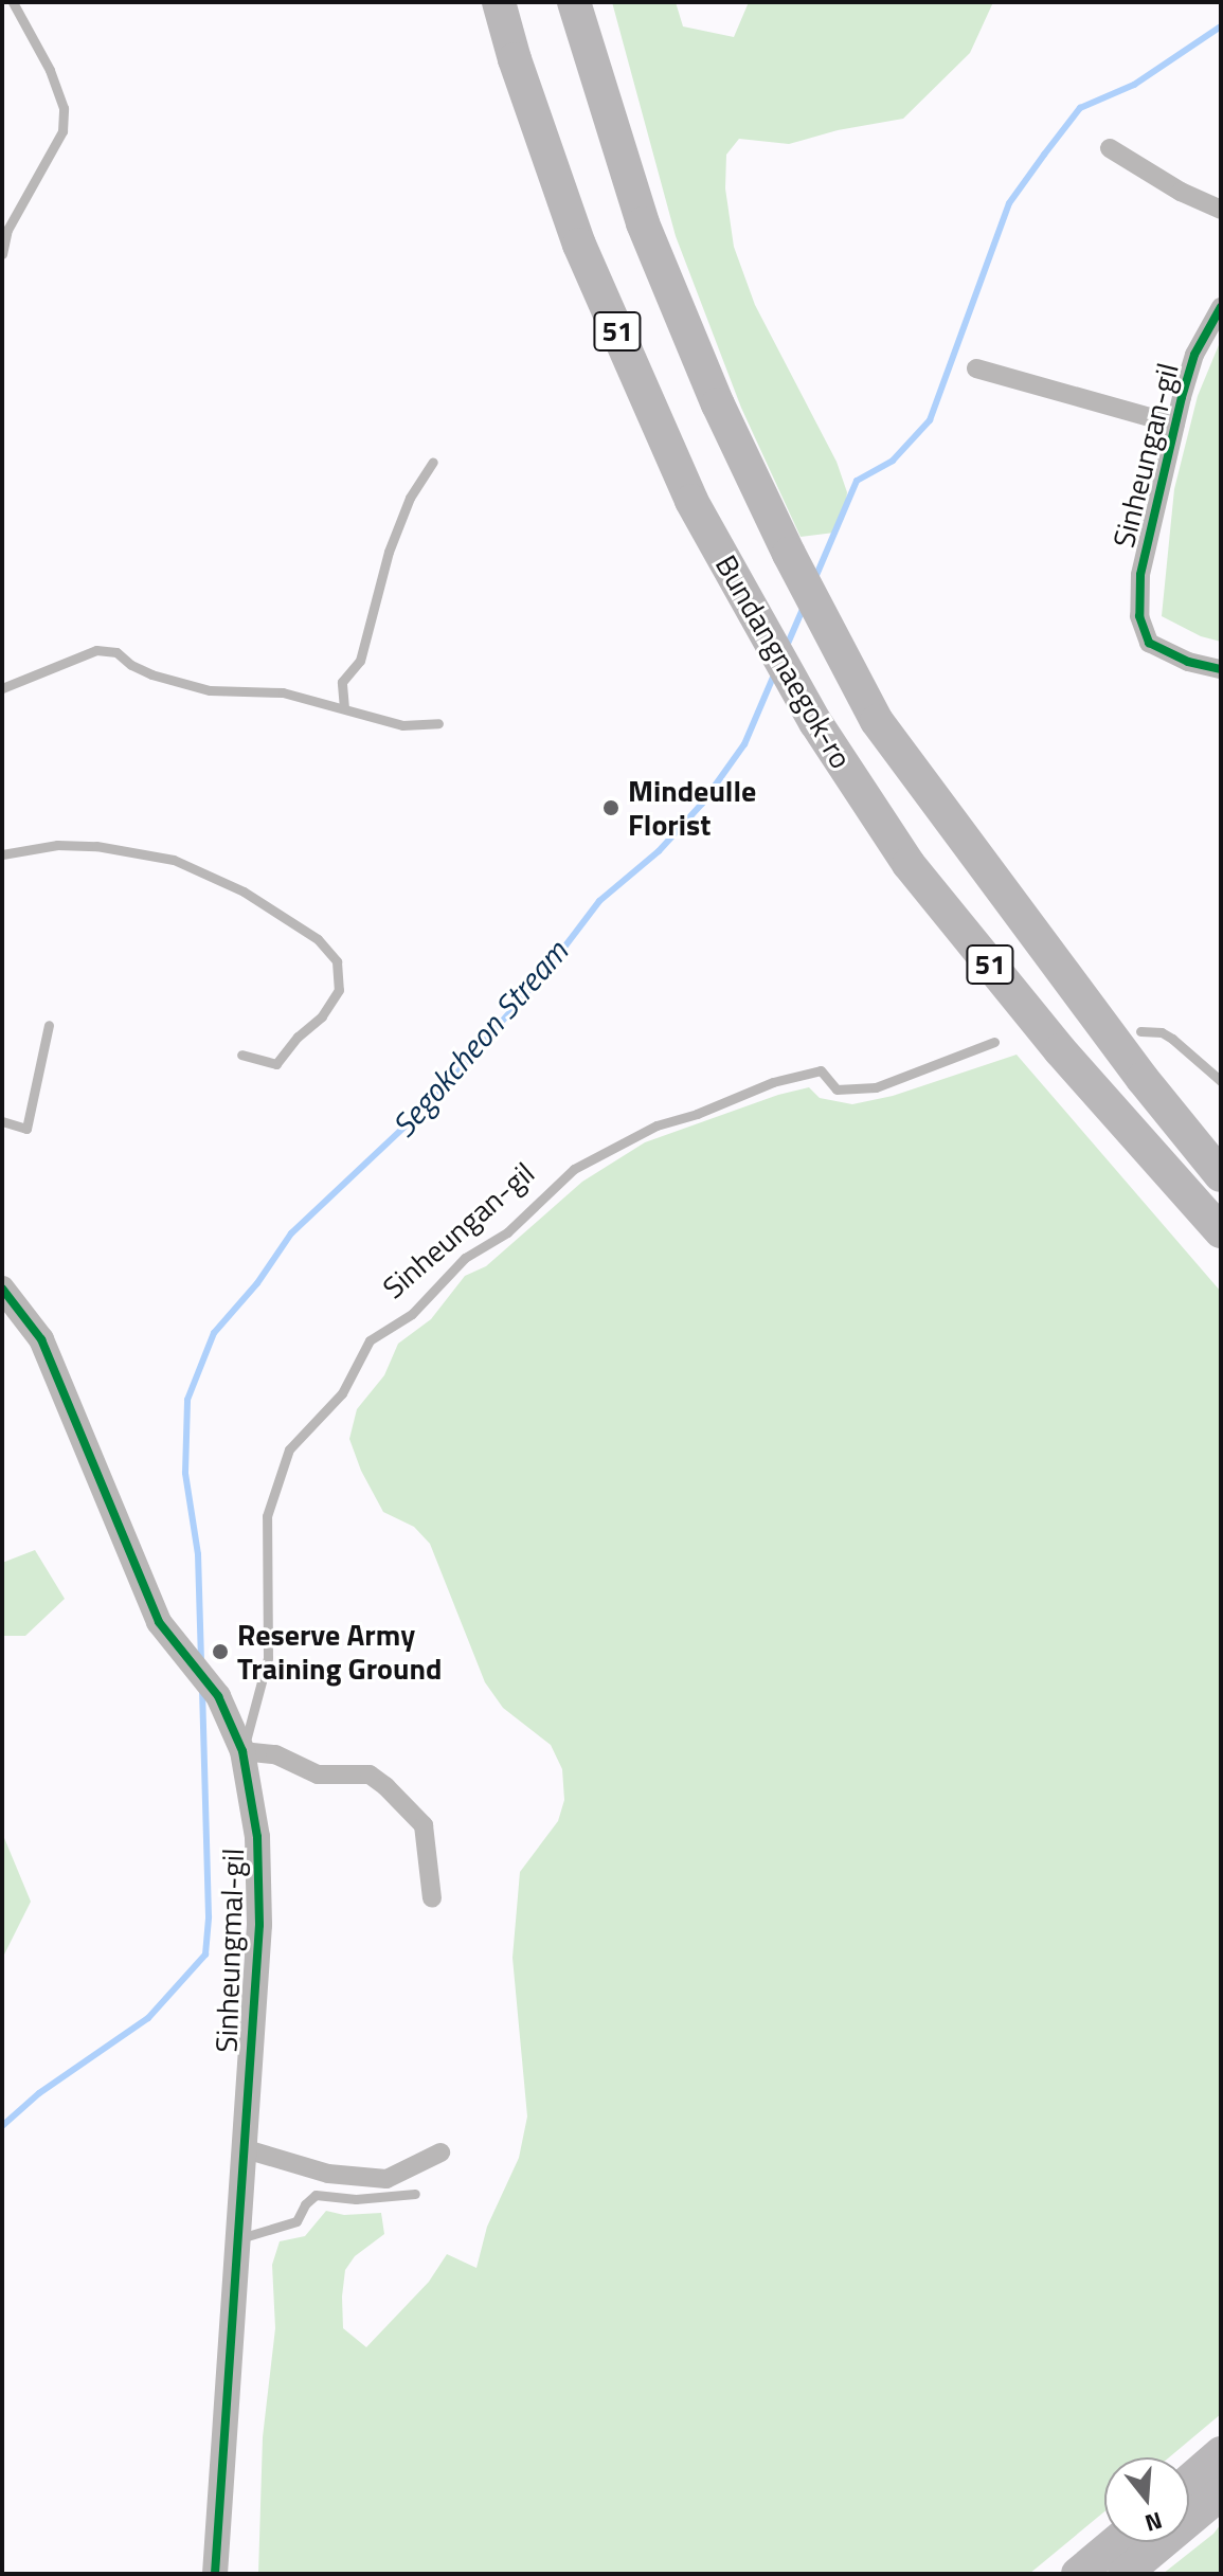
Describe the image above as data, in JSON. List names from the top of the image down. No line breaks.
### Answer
{"streets":{"highway":["51","Bundangnaegok-ro"],"street":["Sinheungan-gil","Sinheungmal-gil"]},"crossings":[["Sinheungan-gil","Sinheungmal-gil"]],"water":["Segokcheon Stream"],"places":["Mindeulle Florist","Reserve Army Training Ground"],"north":"bottom"}
